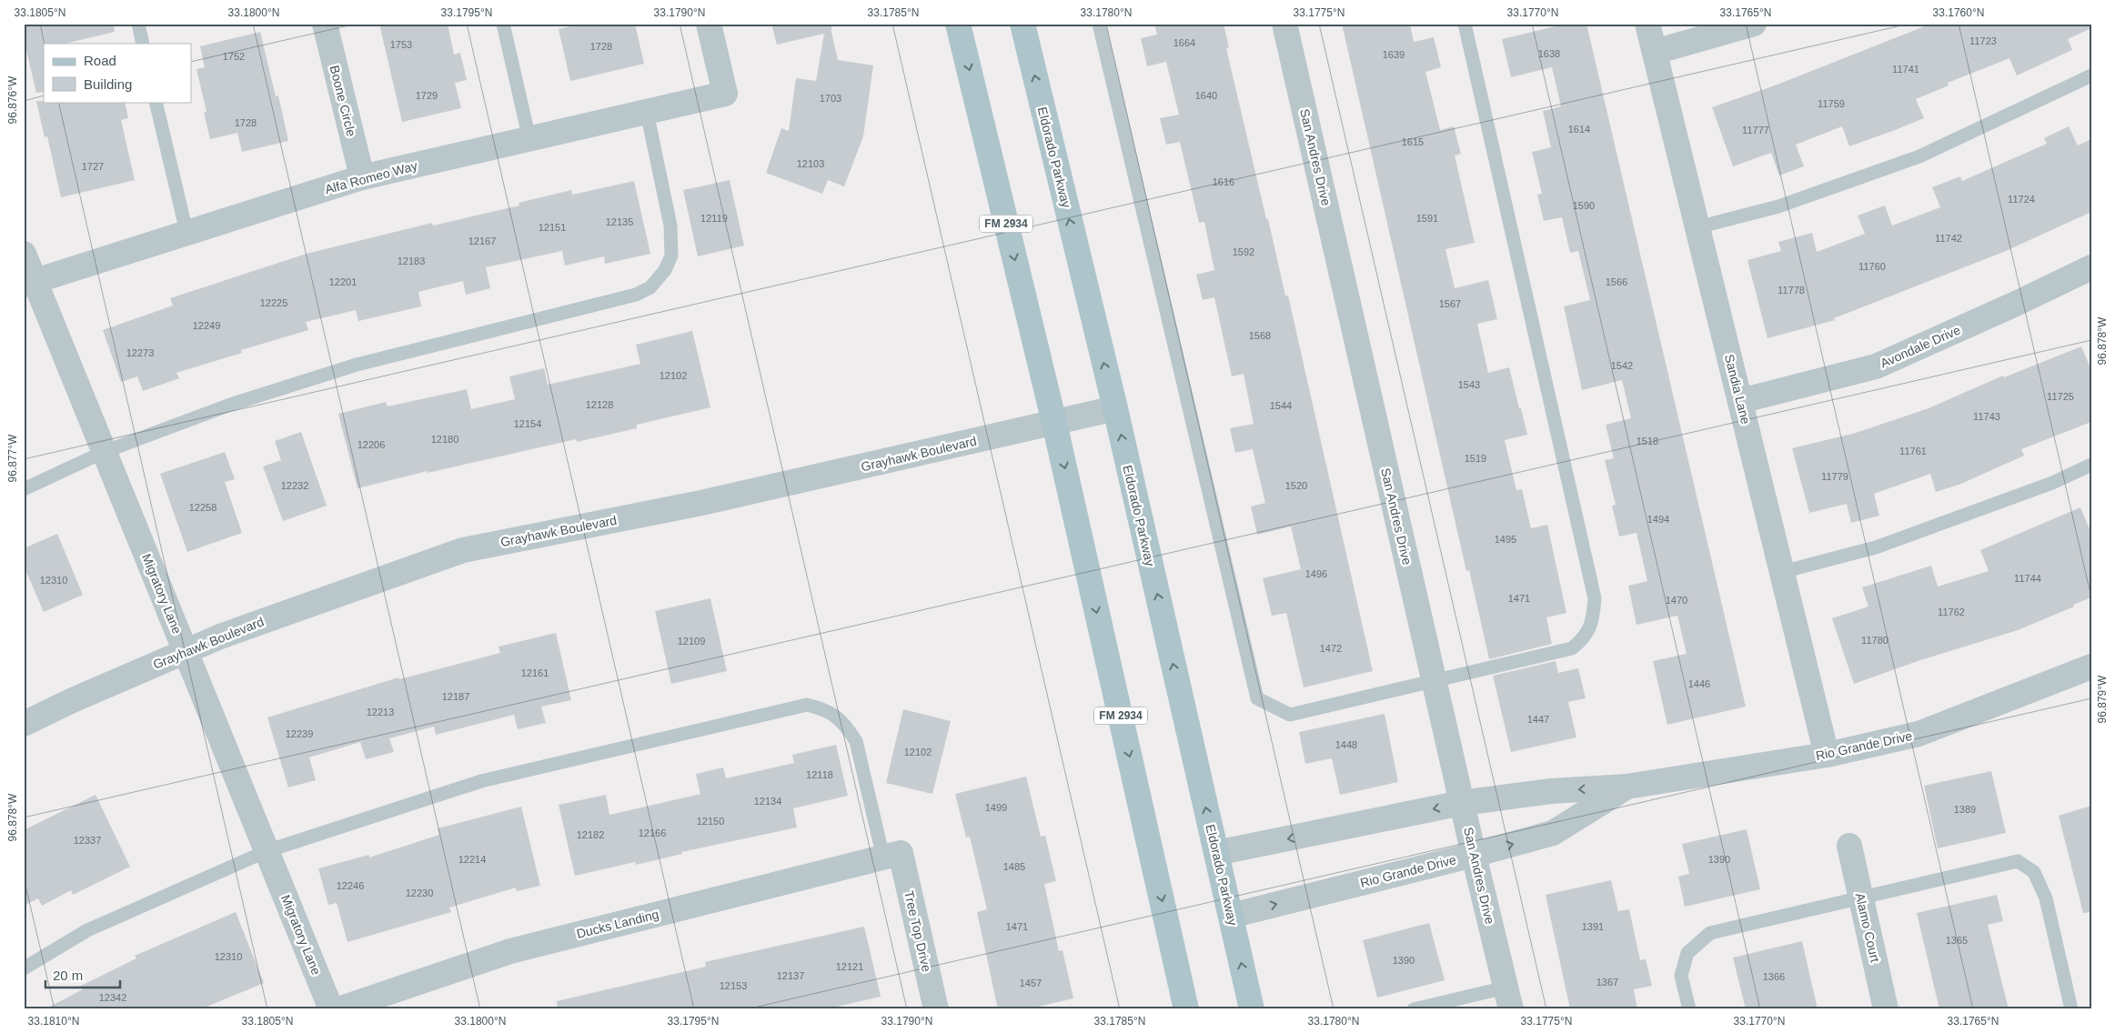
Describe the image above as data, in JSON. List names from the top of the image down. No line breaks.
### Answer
{"streets":{"main road":["Eldorado Parkway","FM 2934"],"street":["Boone Circle","San Andres Drive","Alfa Romeo Way","Avondale Drive","Sandia Lane","Grayhawk Boulevard","Migratory Lane","Rio Grande Drive","Ducks Landing","Alamo Court","Tree Top Drive"]},"crossings":[["Boone Circle","Alfa Romeo Way"],["Eldorado Parkway","Grayhawk Boulevard"],["Eldorado Parkway","Rio Grande Drive"],["San Andres Drive","Rio Grande Drive"],["Alfa Romeo Way","Migratory Lane"],["FM 2934","Grayhawk Boulevard"],["Avondale Drive","Sandia Lane"],["Sandia Lane","Rio Grande Drive"],["Grayhawk Boulevard","Migratory Lane"],["Ducks Landing","Tree Top Drive"]],"house_numbers":["11723","1664","1753","1728","1638","1639","1752","11741","1729","1640","1703","11759","1728","1614","11777","1615","12103","1727","1616","11724","1590","12119","1591","12135","12151","11742","12167","1592","12183","11760","12201","1566","11778","12225","1567","12249","1568","12273","1542","12102","1543","11725","12128","1544","11743","12154","12180","1518","12206","11761","1519","11779","12232","1520","12258","1494","1495","1496","11744","12310","1471","1470","11762","11780","12109","1472","12161","1446","12187","12213","1447","12239","1448","12102","12118","12134","1499","1389","12150","12166","12182","12337","12214","1390","1485","12246","12230","1471","1391","1365","12310","1390","12121","12137","1366","1367","1457","12153","12342"],"legend":["Road","Building"],"scale_bar":"20 m","coordinates":["33.1805°N","33.1800°N","33.1795°N","33.1790°N","33.1785°N","33.1780°N","33.1775°N","33.1770°N","33.1765°N","33.1760°N","96.876°W","96.878°W","96.877°W","96.879°W","33.1810°N"]}
